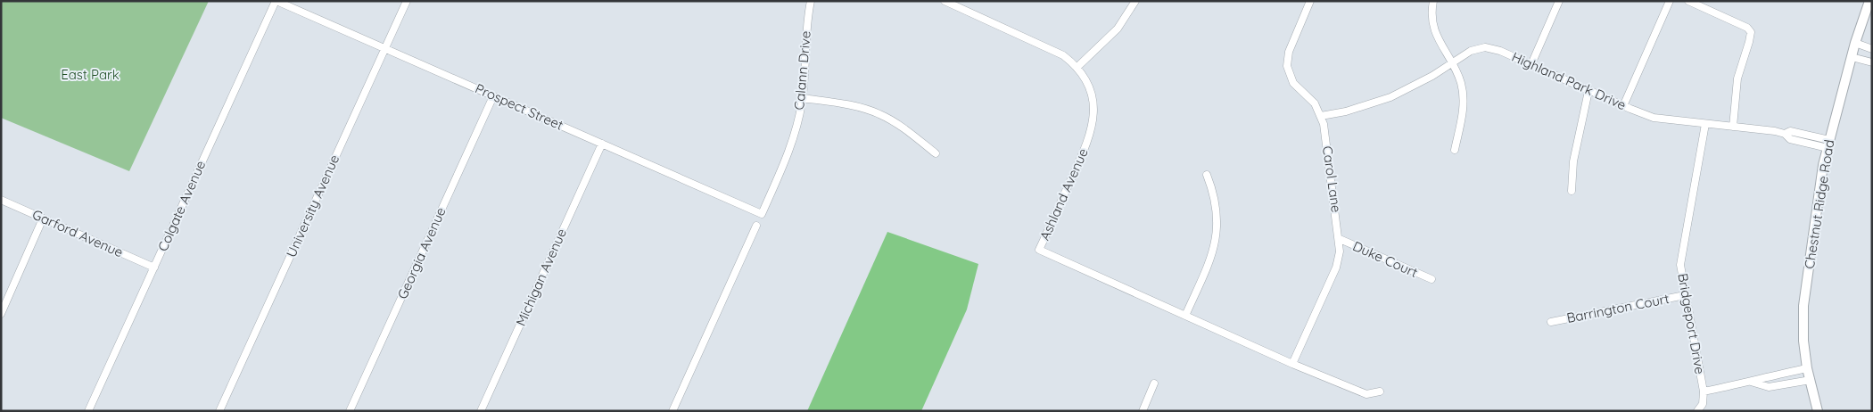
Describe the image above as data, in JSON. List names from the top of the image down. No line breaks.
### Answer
{"streets":{"street":["Calann Drive","Highland Park Drive","Prospect Street","Carol Lane","Ashland Avenue","Chestnut Ridge Road","Colgate Avenue","University Avenue","Garford Avenue","Georgia Avenue","Duke Court","Michigan Avenue","Barrington Court","Bridgeport Drive"]},"crossings":[["Calann Drive","Prospect Street"],["Highland Park Drive","Carol Lane"],["Highland Park Drive","Chestnut Ridge Road"],["Highland Park Drive","Bridgeport Drive"],["Prospect Street","Colgate Avenue"],["Prospect Street","University Avenue"],["Prospect Street","Georgia Avenue"],["Prospect Street","Michigan Avenue"],["Carol Lane","Ashland Avenue"],["Carol Lane","Duke Court"],["Chestnut Ridge Road","Bridgeport Drive"],["Colgate Avenue","Garford Avenue"],["Barrington Court","Bridgeport Drive"]],"parks":["East Park"]}
